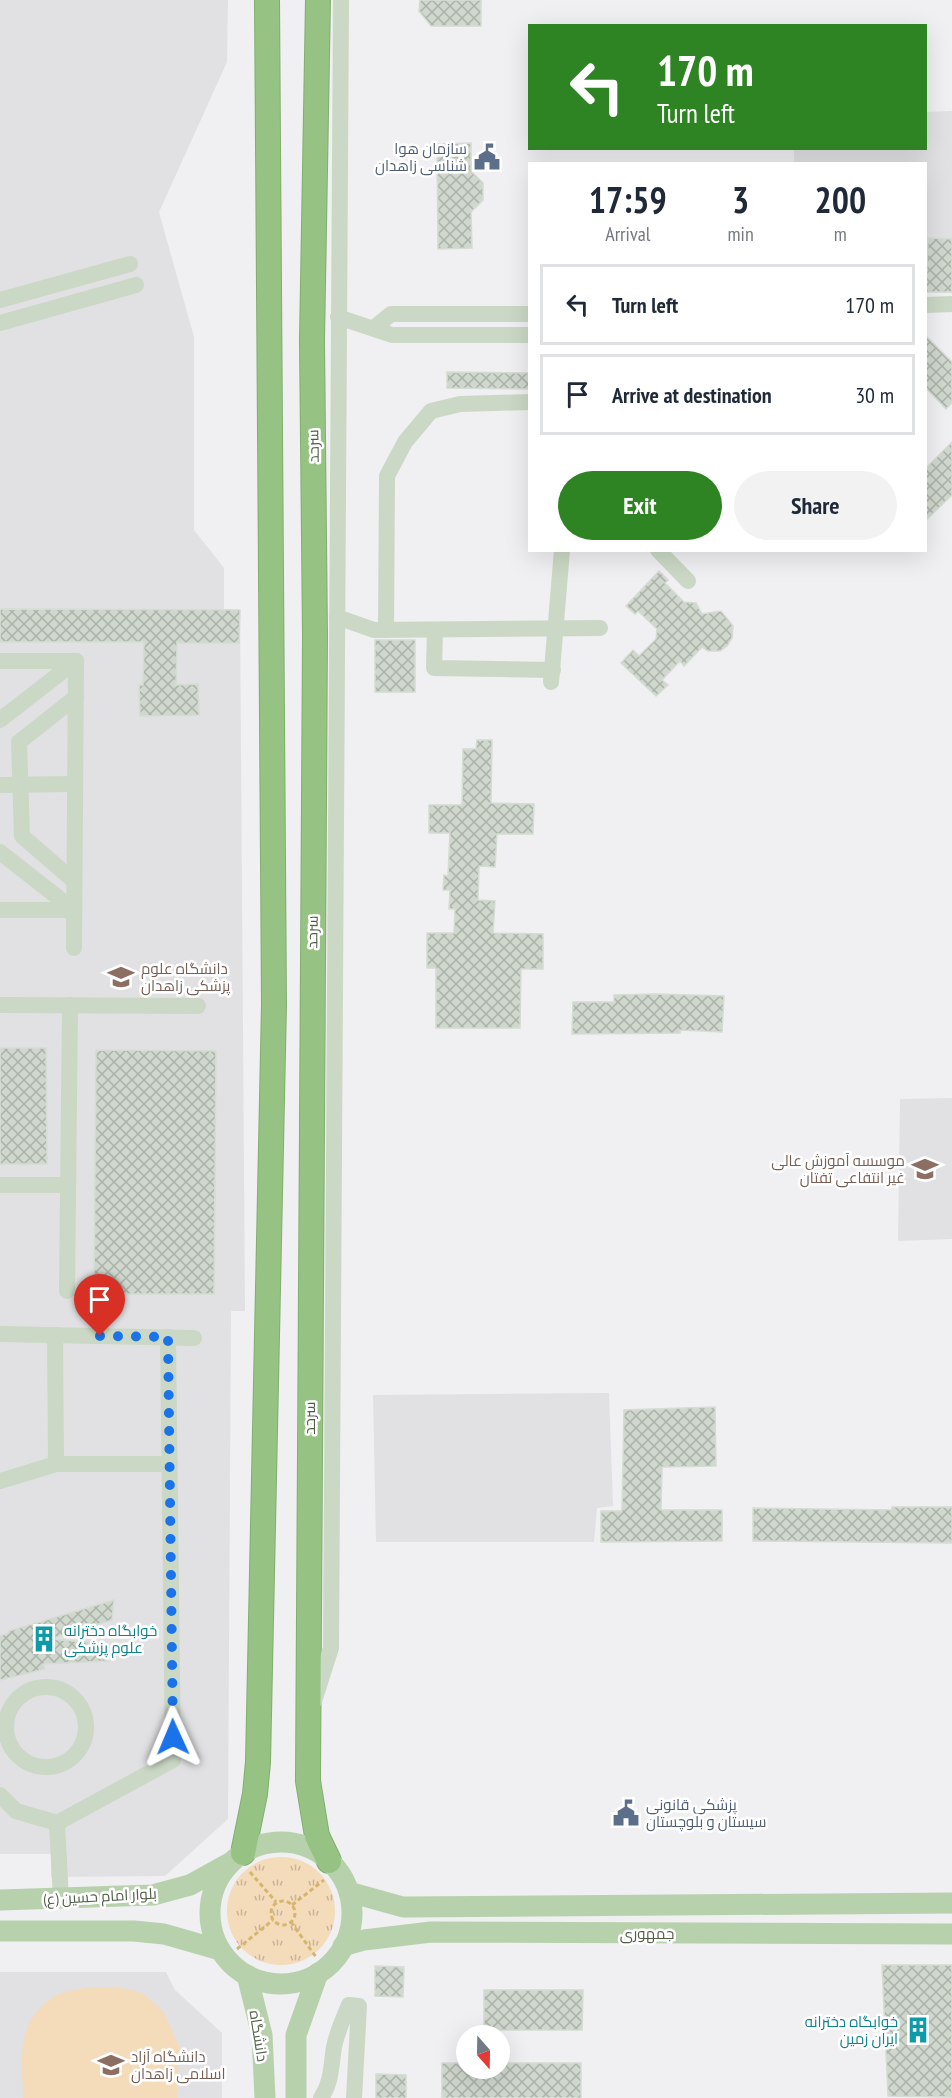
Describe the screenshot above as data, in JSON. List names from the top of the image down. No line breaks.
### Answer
{"streets":{"highway":["سرحد"],"main road":["بلوار امام حسین (ع)","جمهوری","دانشگاه"]},"crossings":[["سرحد","بلوار امام حسین (ع)"]],"places":{"public building":["سازمان هوا شناسی زاهدان","پزشکی قانونی سیستان و بلوچستان"],"school or university":["دانشگاه علوم پزشکی زاهدان","موسسه آموزش عالی غیر انتفاعی تفتان","دانشگاه آزاد اسلامی زاهدان"],"building":["خوابگاه دخترانه علوم پزشکی","خوابگاه دخترانه ایران زمین"]},"north":"bottom","page":{"turn":["170 m","Turn left"],"eta":["17:59","Arrival","3","min","200","m"],"list":[{"name":"Turn left","value":"170 m"},{"name":"Arrive at destination","value":"30 m"}],"buttons":["Exit","Share"]}}
